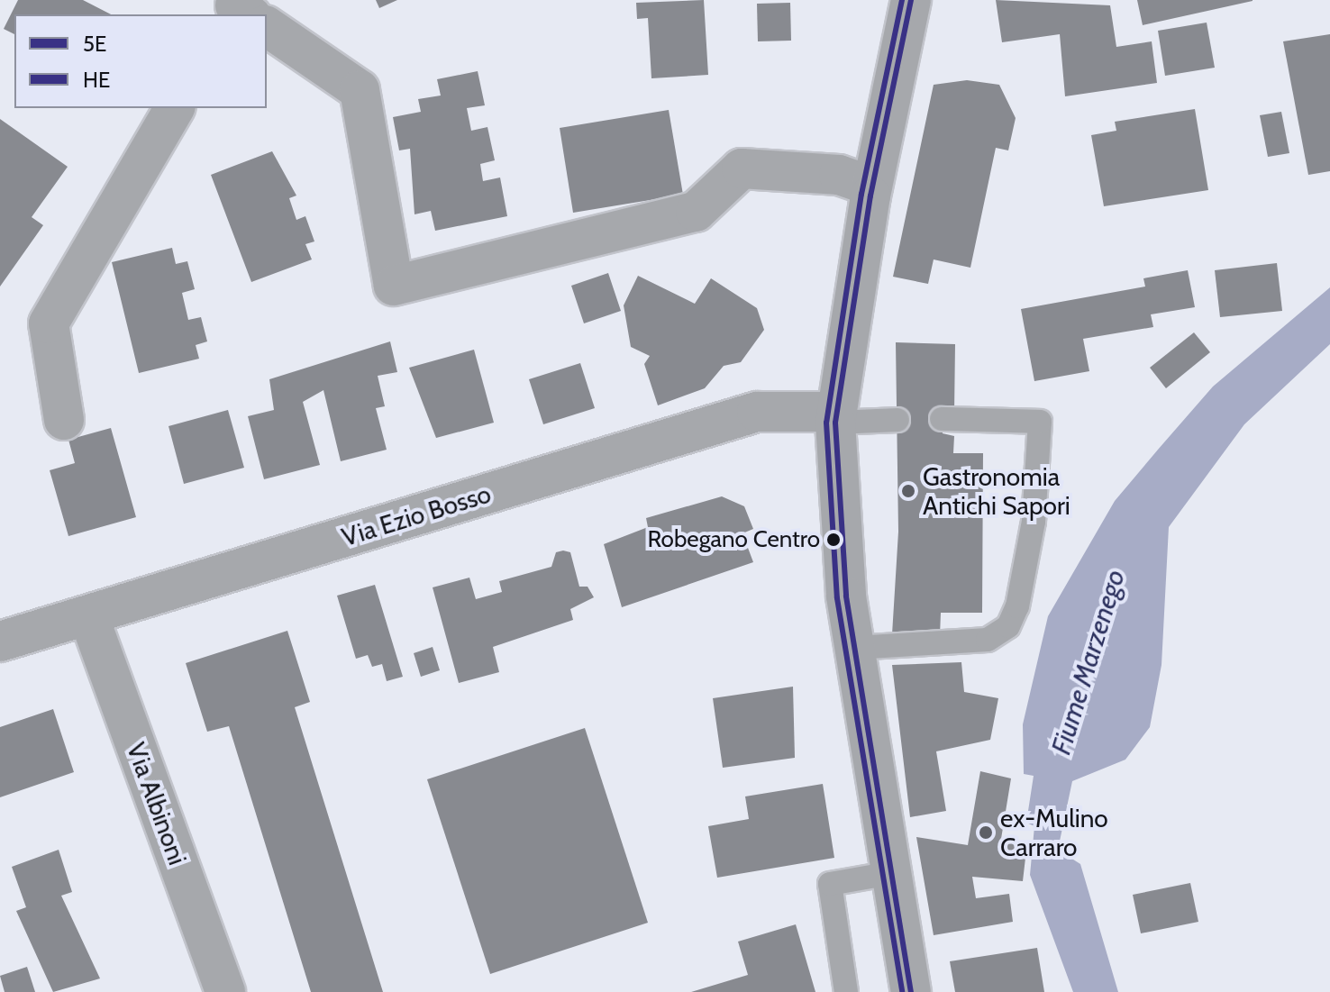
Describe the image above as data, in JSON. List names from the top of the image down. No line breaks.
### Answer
{"streets":{"street":["Via Ezio Bosso","Via Albinoni"]},"crossings":[["Via Ezio Bosso","Via Albinoni"]],"water":["Fiume Marzenego"],"places":["Gastronomia Antichi Sapori","Robegano Centro","ex-Mulino Carraro"],"lines":["transit line 5E","transit line HE"],"legend":["5E","HE"]}
